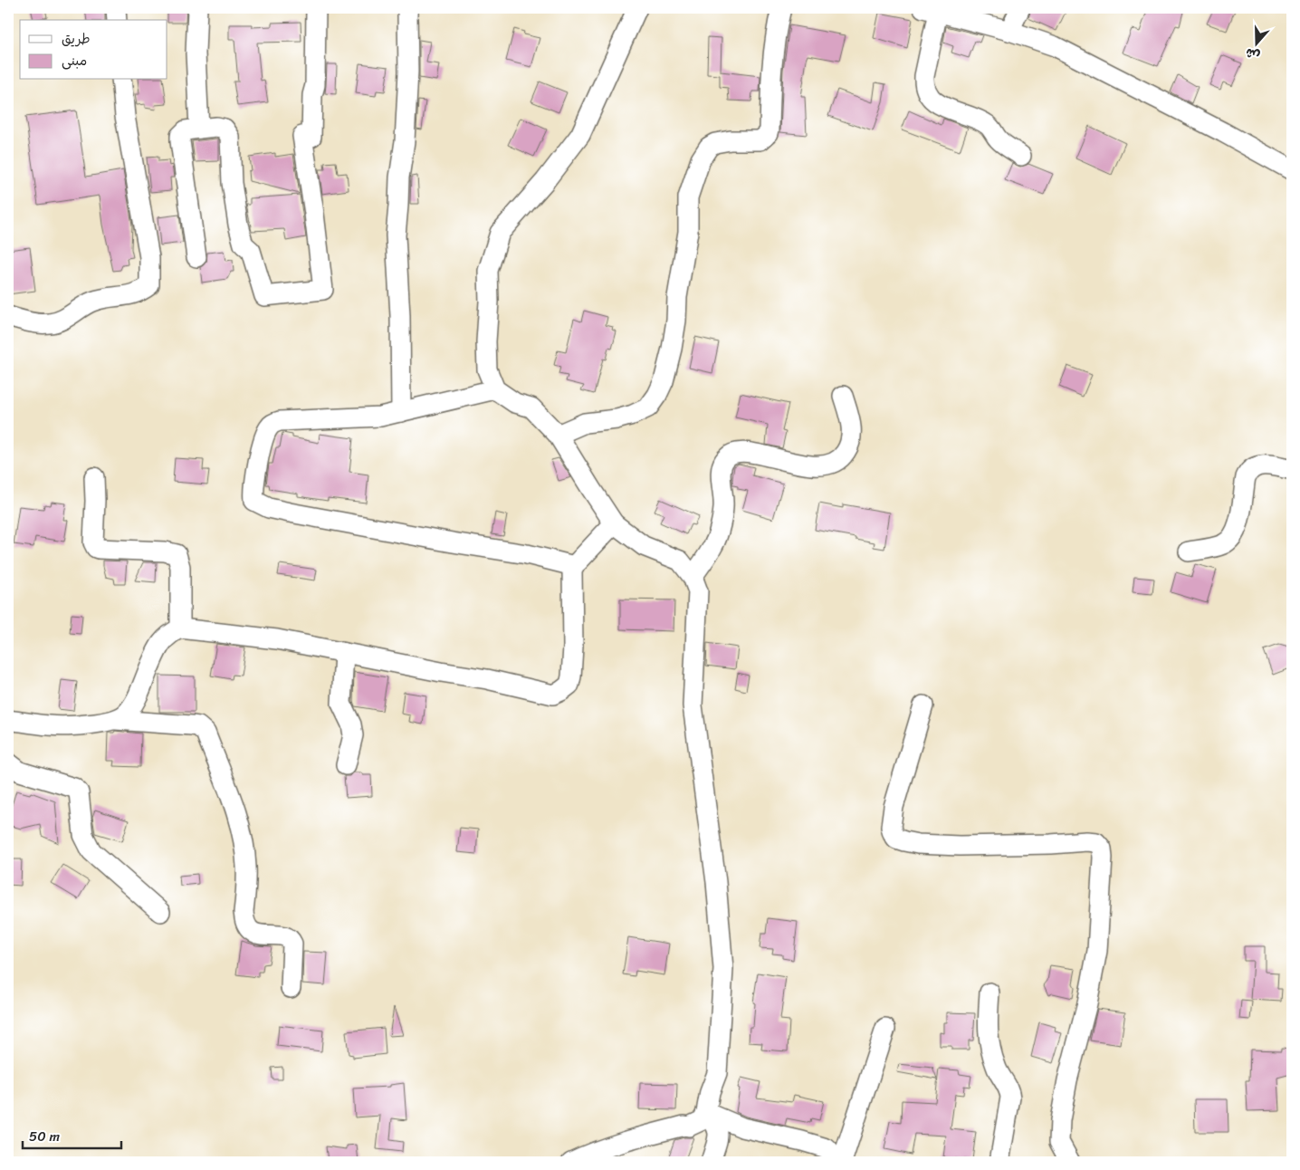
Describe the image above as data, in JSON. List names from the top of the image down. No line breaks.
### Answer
{"legend":["طريق","مبنى"],"scale_bar":"50 m","north":"bottom"}
